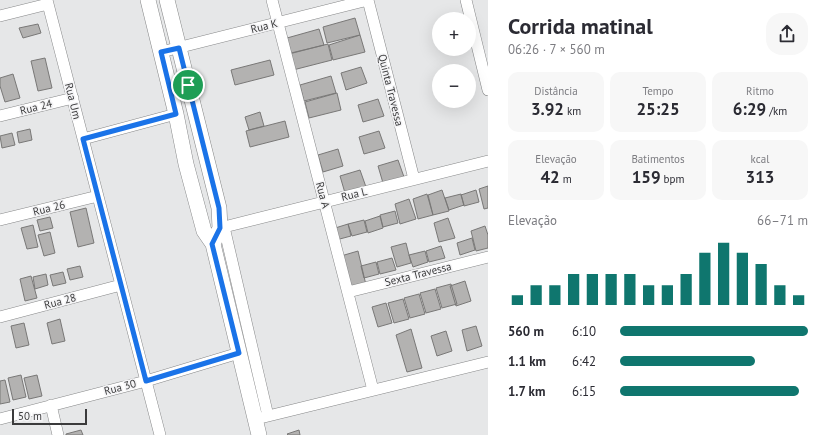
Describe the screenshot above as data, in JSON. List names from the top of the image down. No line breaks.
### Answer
{"streets":{"street":["Rua K","Quinta Travessa","Rua Um","Rua 24","Rua L","Rua A","Rua 26","Sexta Travessa","Rua 28","Rua 30"]},"crossings":[["Rua K","Quinta Travessa"],["Rua K","Rua A"],["Quinta Travessa","Rua L"],["Rua Um","Rua 24"],["Rua Um","Rua 26"],["Rua Um","Rua 28"],["Rua Um","Rua 30"],["Rua L","Rua A"],["Rua A","Sexta Travessa"]],"scale_bar":"50 m","page":{"heading":["Corrida matinal","06:26 · 7 × 560 m"],"map_buttons":["+","−"],"stats":[["Distância","3.92 km"],["Tempo","25:25"],["Ritmo","6:29 /km"],["Elevação","42 m"],["Batimentos","159 bpm"],["kcal","313"]],"chart":["Elevação","66–71 m"],"list":[{"name":"560 m","note":"6:10"},{"name":"1.1 km","note":"6:42"},{"name":"1.7 km","note":"6:15"}],"scale":"50 m"}}
